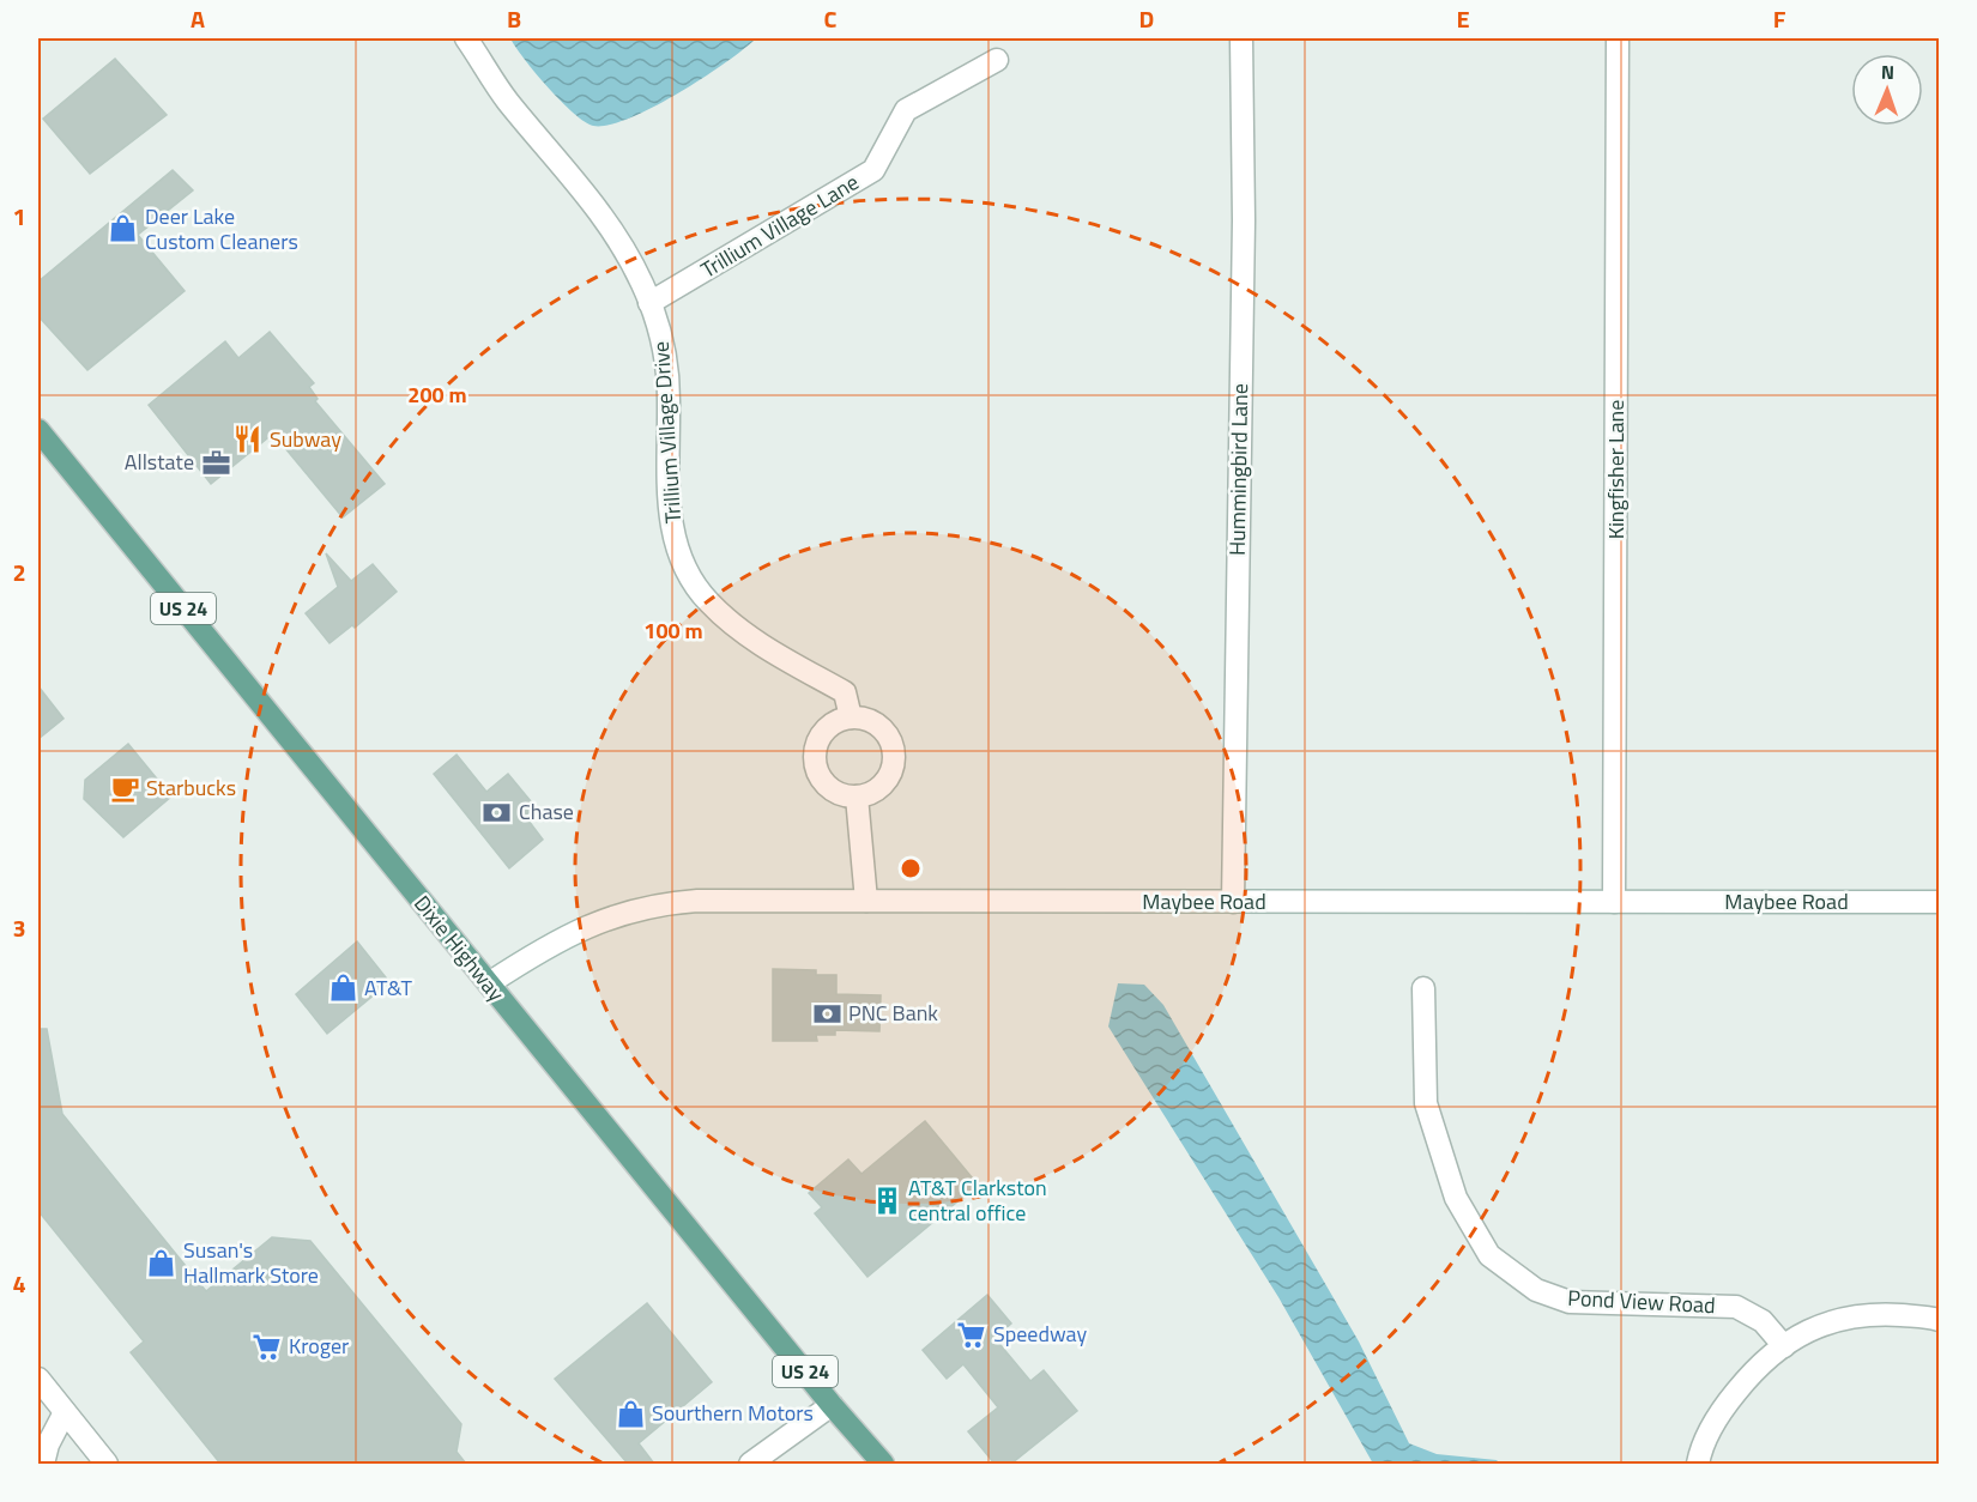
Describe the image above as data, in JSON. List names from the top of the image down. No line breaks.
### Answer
{"streets":{"main road":["US 24","Dixie Highway"],"street":["Trillium Village Lane","Trillium Village Drive","Hummingbird Lane","Kingfisher Lane","Maybee Road","Pond View Road"]},"crossings":[["Trillium Village Lane","Trillium Village Drive"],["Hummingbird Lane","Maybee Road"],["Kingfisher Lane","Maybee Road"],["Maybee Road","Dixie Highway"]],"places":{"shop":["Deer Lake Custom Cleaners","AT&T","Susan's Hallmark Store","Sourthern Motors"],"restaurant":["Subway"],"office":["Allstate"],"cafe":["Starbucks"],"bank":["Chase","PNC Bank"],"building":["AT&T Clarkston central office"],"supermarket":["Speedway","Kroger"]},"north":"top","grid":{"columns":["A","B","C","D","E","F"],"rows":["1","2","3","4"]},"rings":["200 m","100 m"]}
